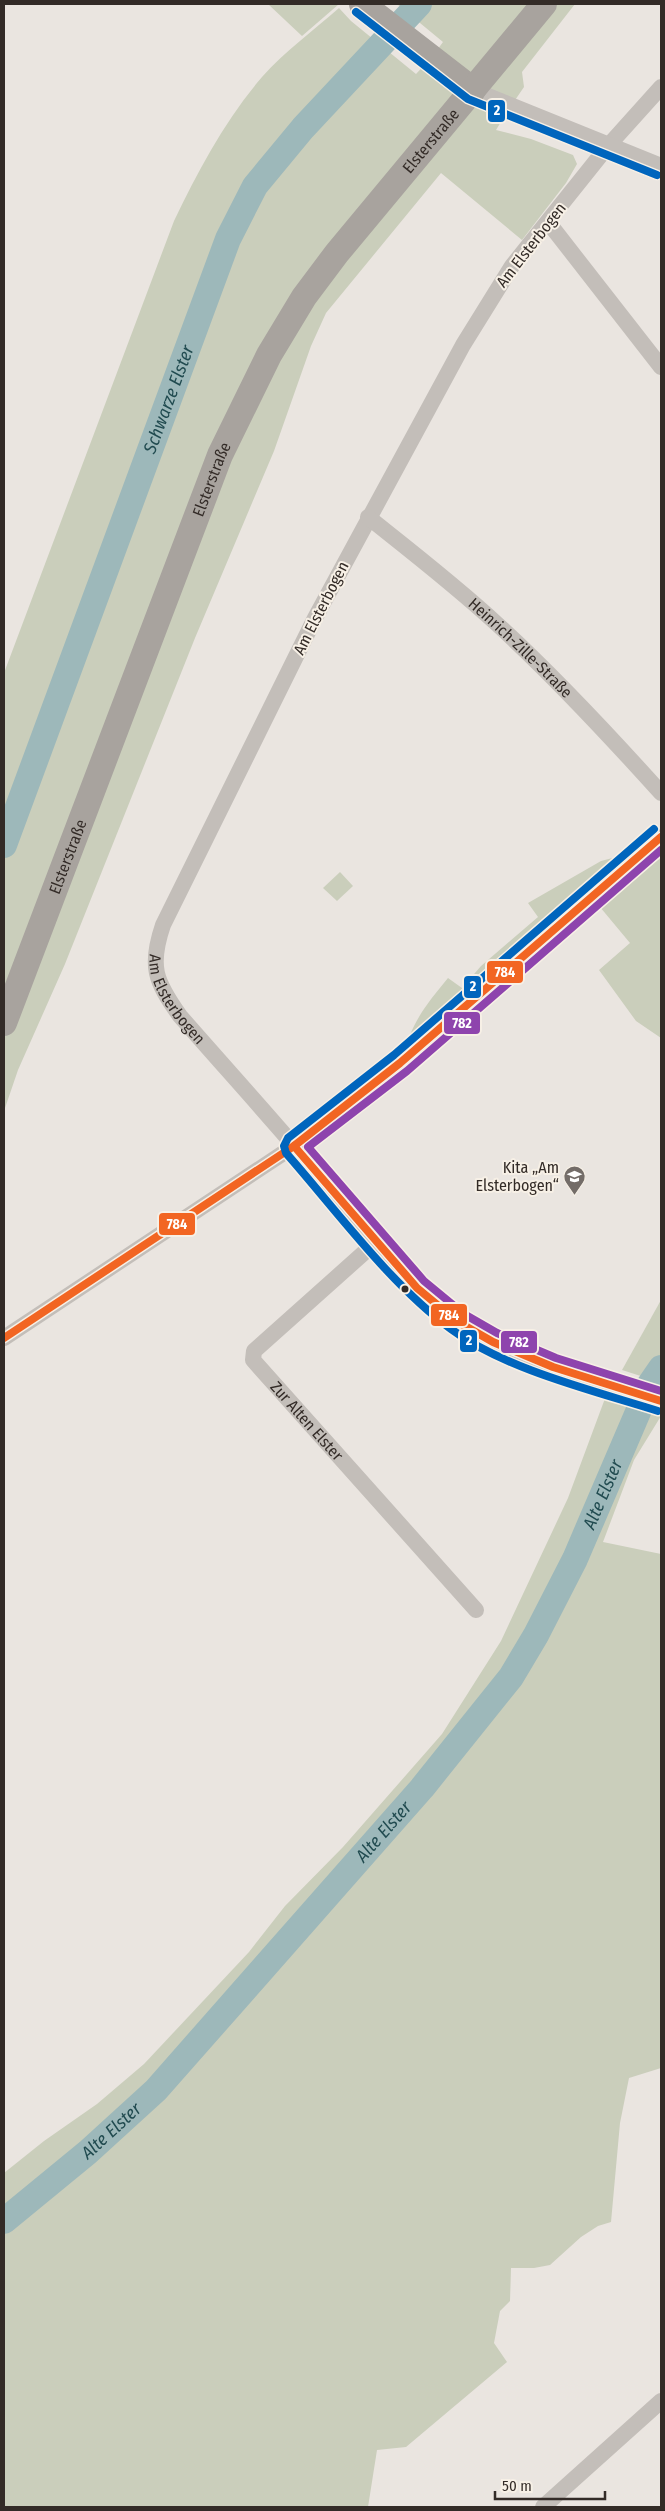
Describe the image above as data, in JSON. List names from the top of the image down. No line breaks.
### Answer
{"streets":{"main road":["Elsterstraße"],"street":["Am Elsterbogen","Heinrich-Zille-Straße","Zur Alten Elster"]},"crossings":[["Am Elsterbogen","Heinrich-Zille-Straße"],["Am Elsterbogen","Zur Alten Elster"]],"water":["Schwarze Elster","Alte Elster"],"places":{"school or university":["Kita „Am Elsterbogen“"]},"lines":["transit line 2","transit line 784","transit line 782"],"scale_bar":"50 m"}
